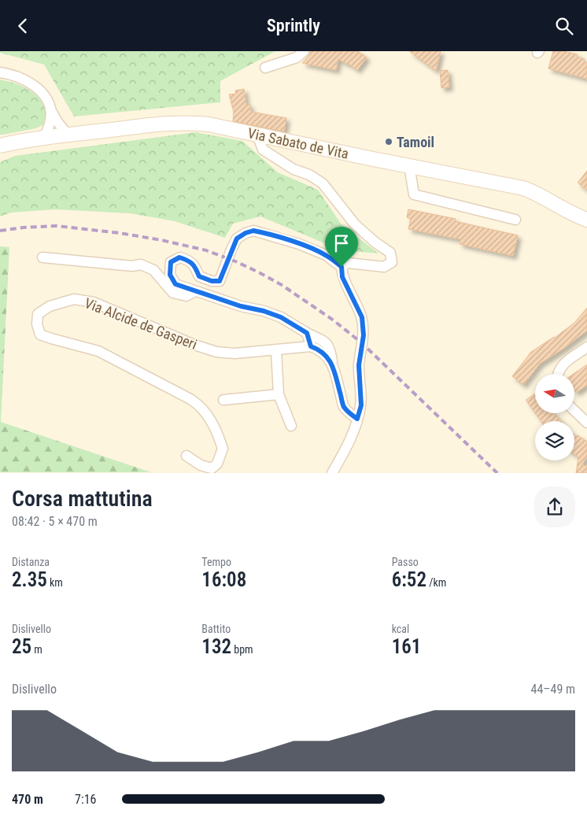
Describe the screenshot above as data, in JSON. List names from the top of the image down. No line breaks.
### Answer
{"streets":{"street":["Via Sabato de Vita","Via Alcide de Gasperi"]},"places":["Tamoil"],"north":"left","page":{"header":"Sprintly","heading":["Corsa mattutina","08:42 · 5 × 470 m"],"stats":[["Distanza","2.35 km"],["Tempo","16:08"],["Passo","6:52 /km"],["Dislivello","25 m"],["Battito","132 bpm"],["kcal","161"]],"chart":["Dislivello","44–49 m"],"list":[{"name":"470 m","note":"7:16"}]}}
